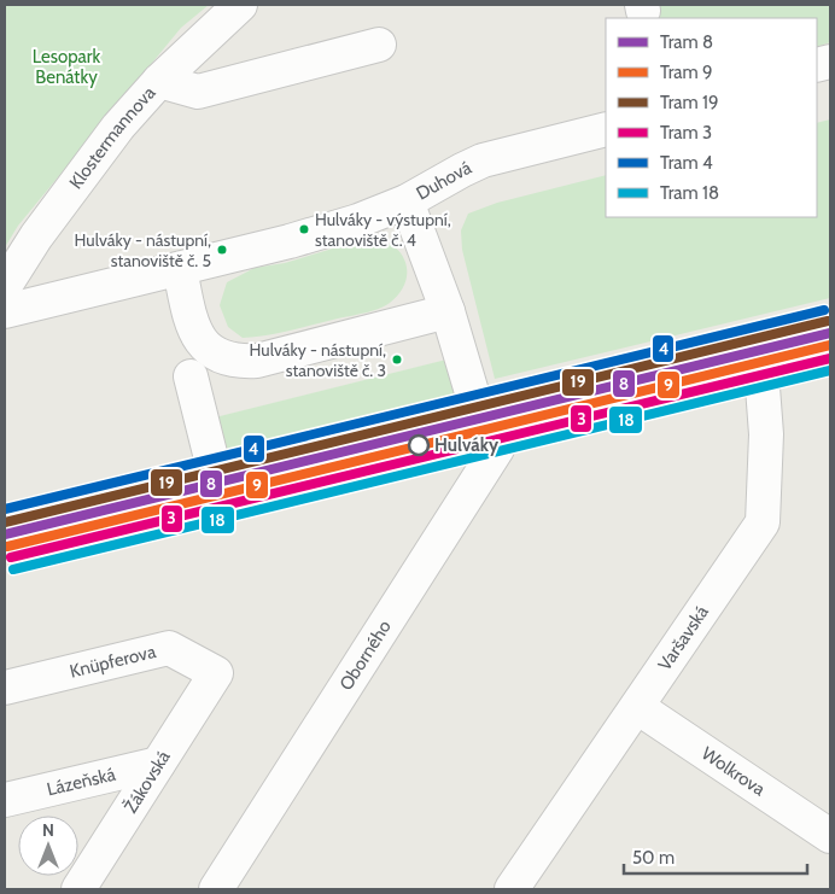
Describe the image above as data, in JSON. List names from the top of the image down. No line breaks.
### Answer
{"streets":{"street":["Klostermannova","Duhová","Varšavská","Oborného","Knüpferova","Wolkrova","Lázeňská","Žákovská"]},"crossings":[["Varšavská","Wolkrova"],["Knüpferova","Žákovská"],["Lázeňská","Žákovská"]],"parks":["Lesopark Benátky"],"places":["Hulváky - výstupní, stanoviště č. 4","Hulváky - nástupní, stanoviště č. 5","Hulváky - nástupní, stanoviště č. 3","Hulváky"],"lines":["tram line 4","tram line 19","tram line 8","tram line 9","tram line 3","tram line 18"],"legend":["Tram 8","Tram 9","Tram 19","Tram 3","Tram 4","Tram 18"],"scale_bar":"50 m","north":"top"}
